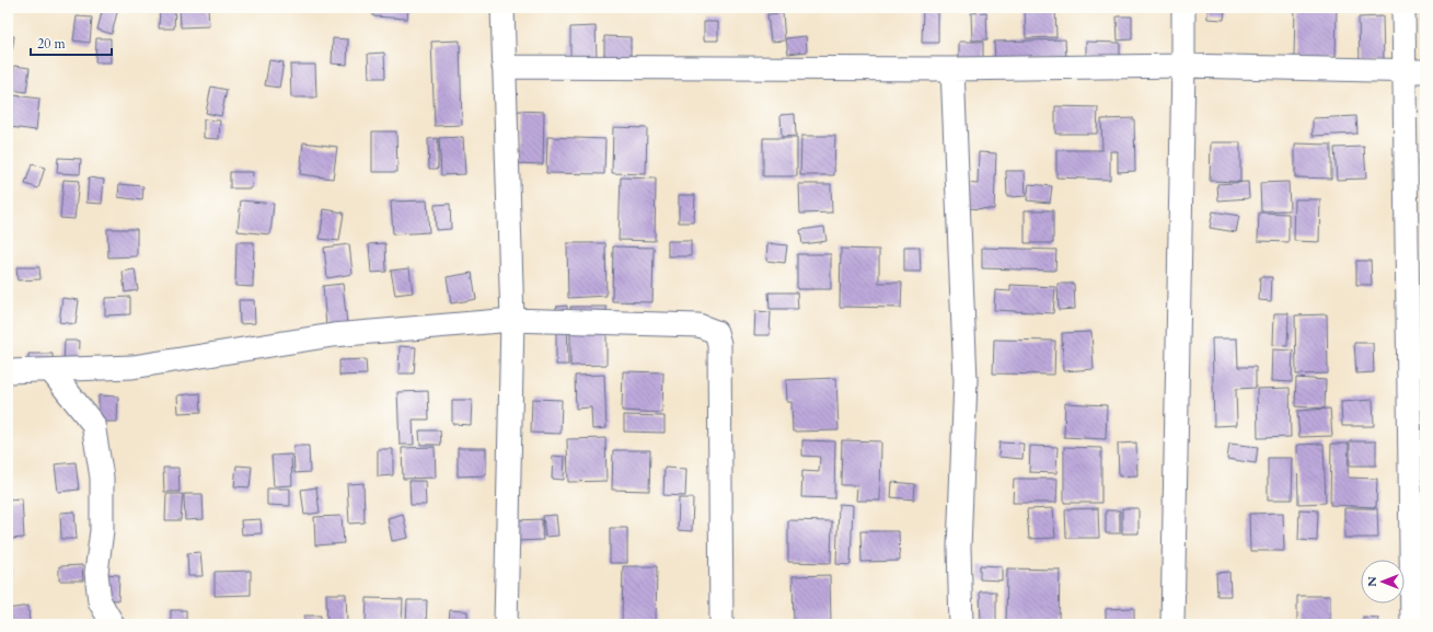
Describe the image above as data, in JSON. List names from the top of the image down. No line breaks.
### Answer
{"scale_bar":"20 m","north":"left"}
